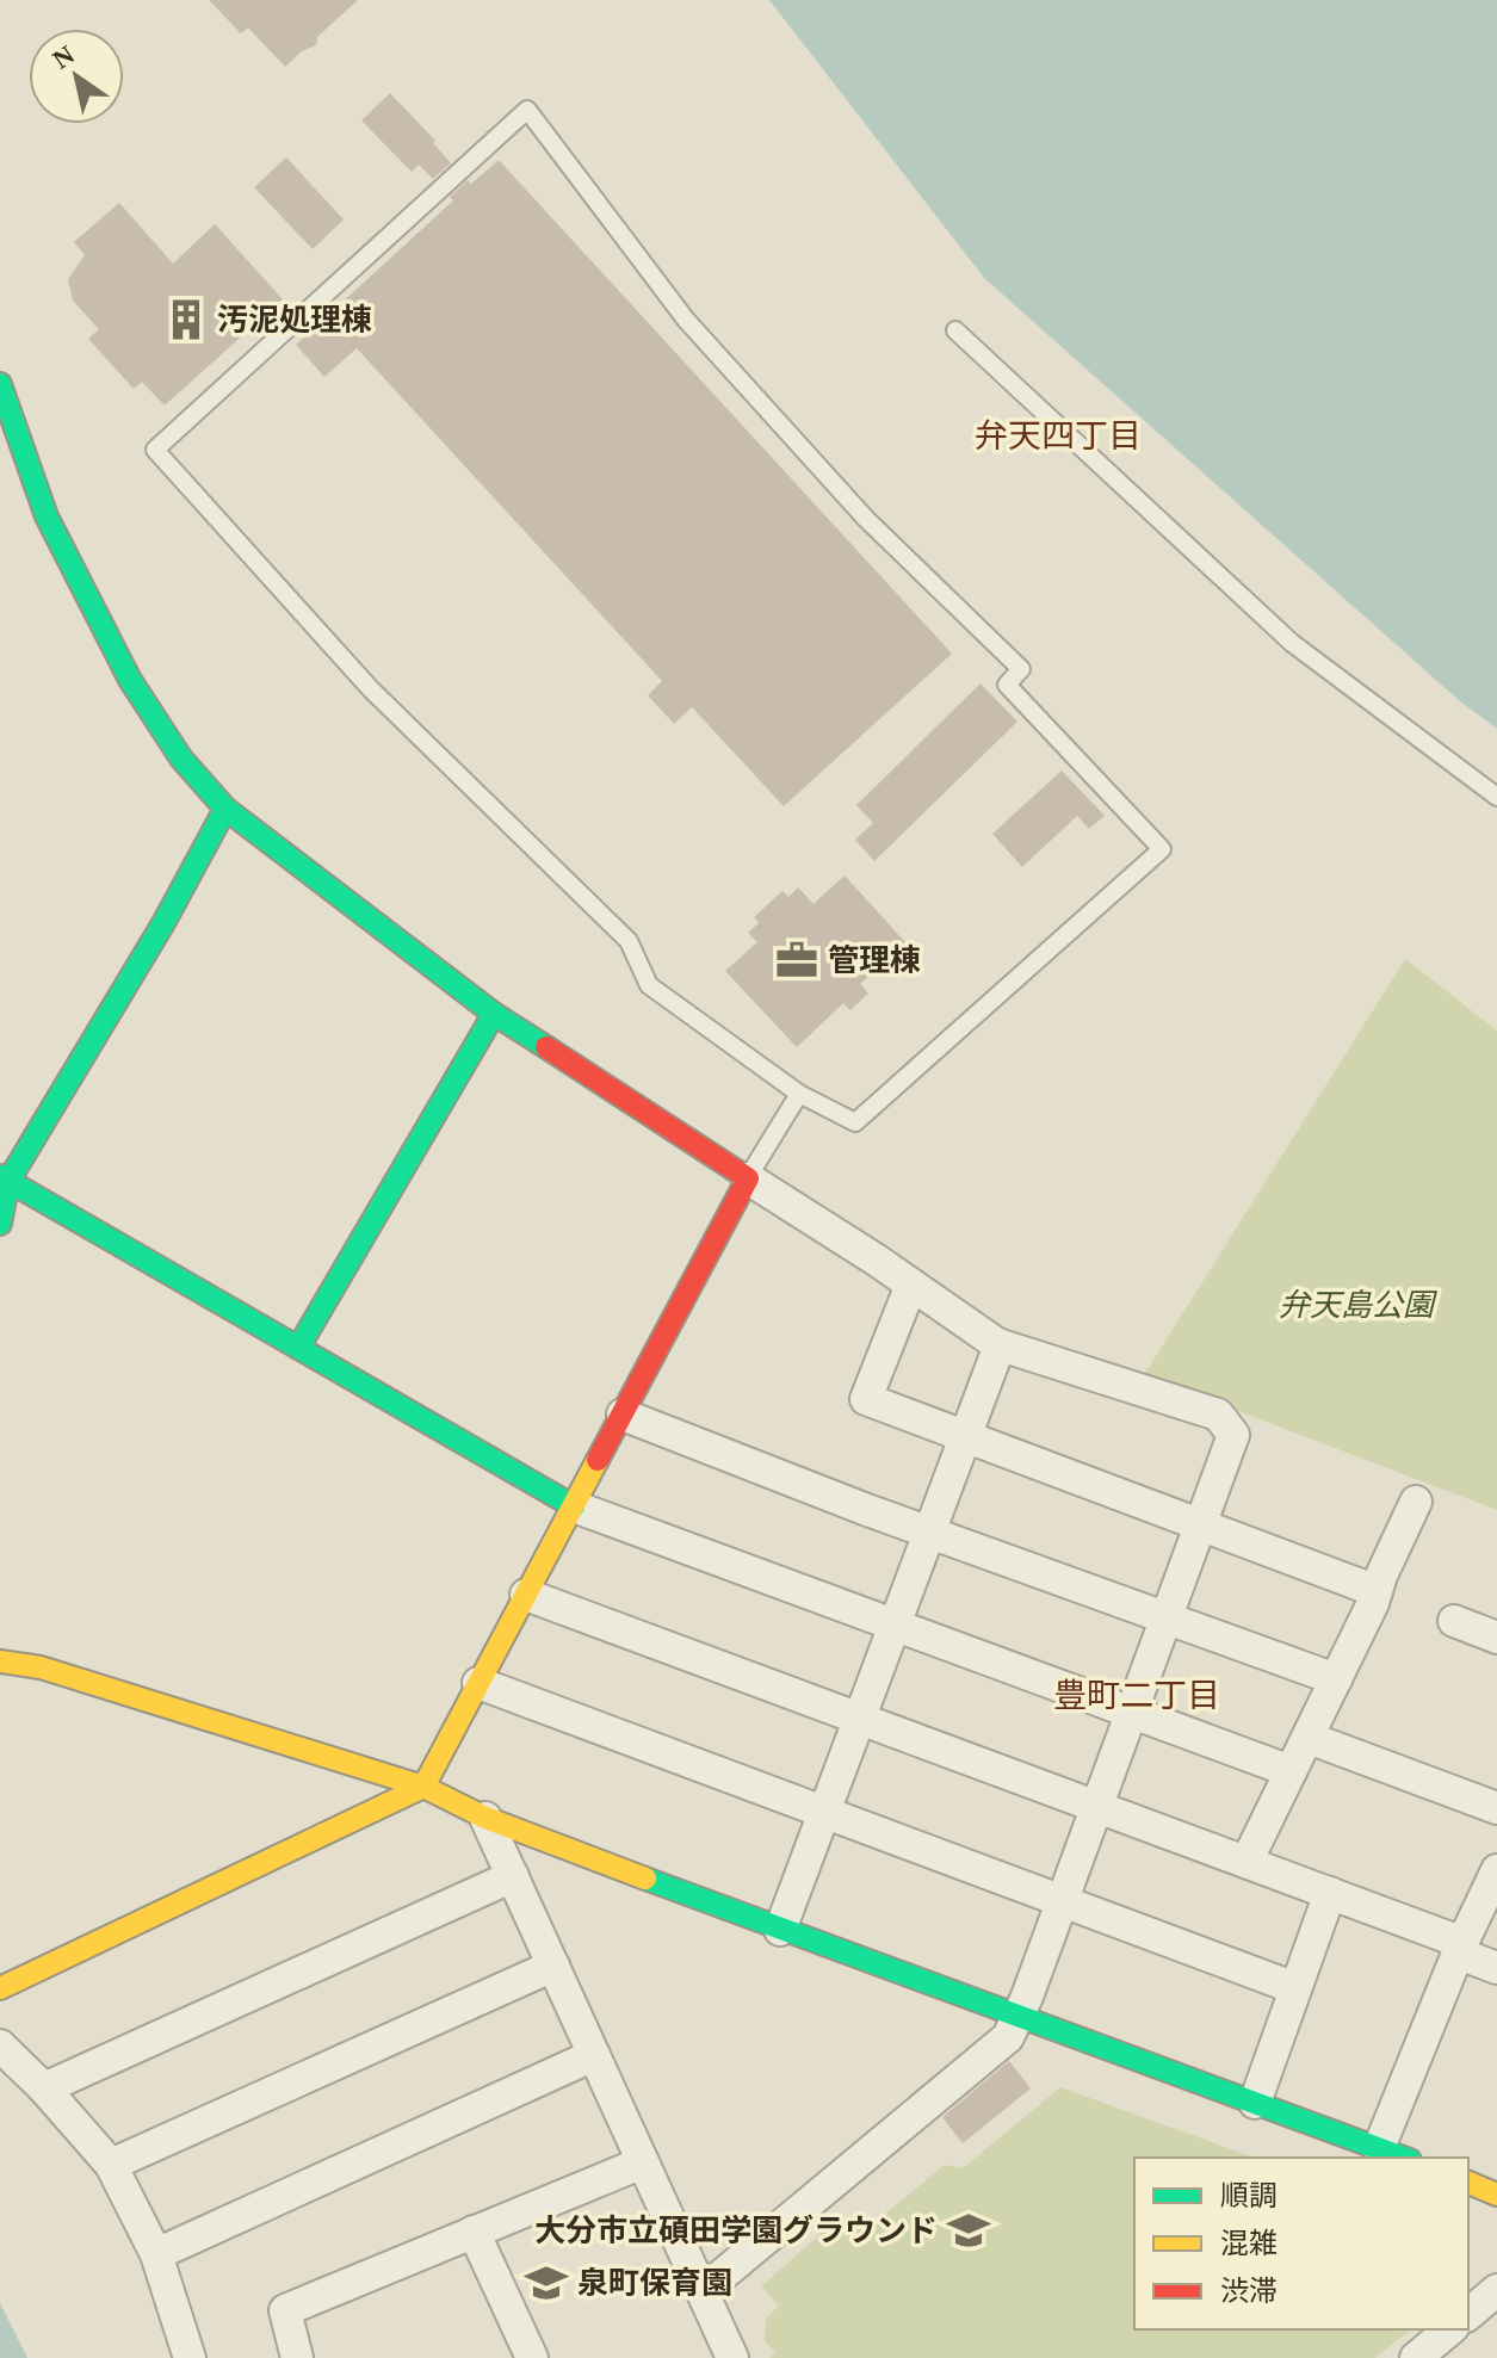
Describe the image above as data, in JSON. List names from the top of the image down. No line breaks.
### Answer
{"districts":["弁天四丁目","豊町二丁目"],"parks":["弁天島公園"],"places":{"building":["汚泥処理棟"],"office":["管理棟"],"school or university":["大分市立碩田学園グラウンド","泉町保育園"]},"legend":["順調","混雑","渋滞"],"north":"top left"}
